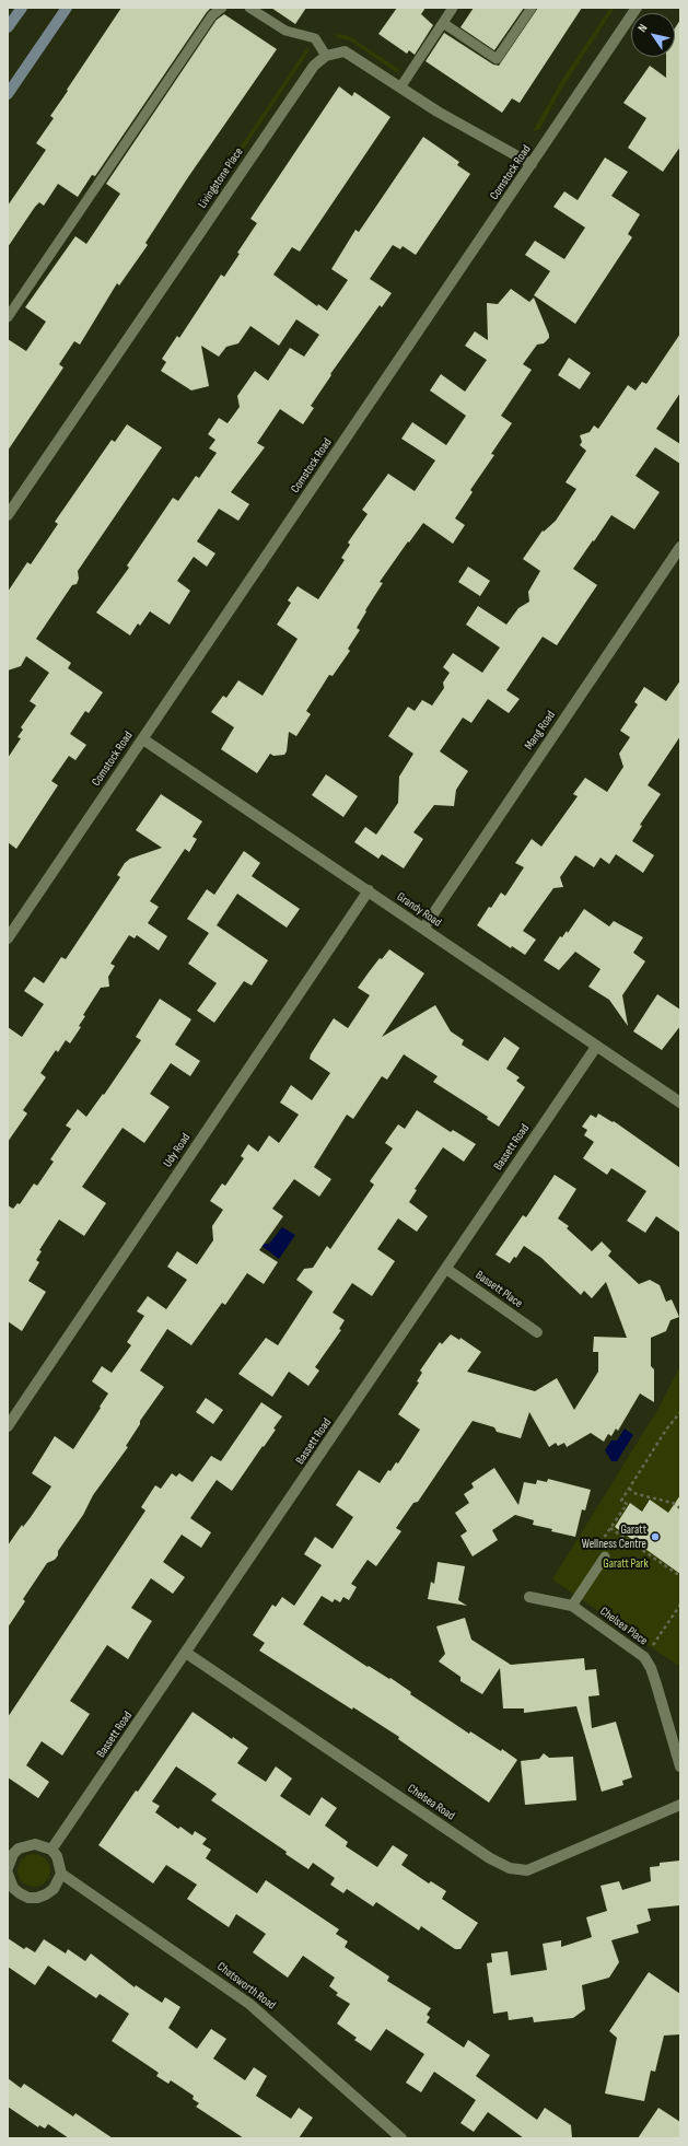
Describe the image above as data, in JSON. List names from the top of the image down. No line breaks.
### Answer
{"streets":{"street":["Comstock Road","Livingstone Place","Mang Road","Grandy Road","Bassett Road","Udy Road","Bassett Place","Chelsea Place","Chelsea Road","Chatsworth Road"]},"crossings":[["Comstock Road","Grandy Road"],["Mang Road","Grandy Road"],["Grandy Road","Bassett Road"],["Grandy Road","Udy Road"],["Bassett Road","Bassett Place"],["Bassett Road","Chelsea Road"]],"parks":["Garatt Park"],"places":["Garatt Wellness Centre"],"north":"top left"}
